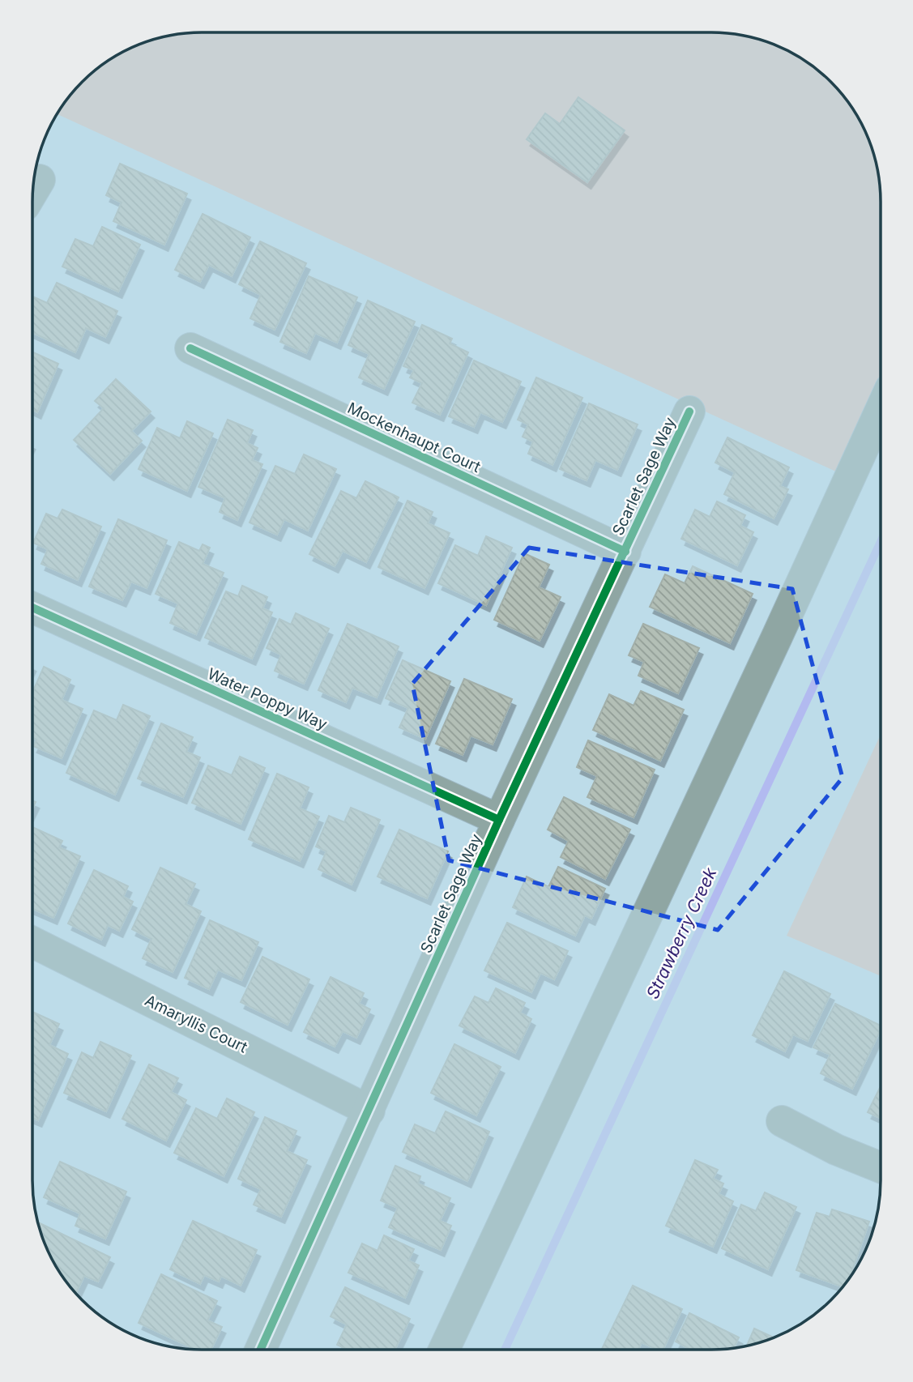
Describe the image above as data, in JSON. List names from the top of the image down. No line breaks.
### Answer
{"streets":{"street":["Mockenhaupt Court","Scarlet Sage Way","Water Poppy Way","Amaryllis Court"]},"crossings":[["Mockenhaupt Court","Scarlet Sage Way"],["Scarlet Sage Way","Water Poppy Way"],["Scarlet Sage Way","Amaryllis Court"]],"water":["Strawberry Creek"]}
